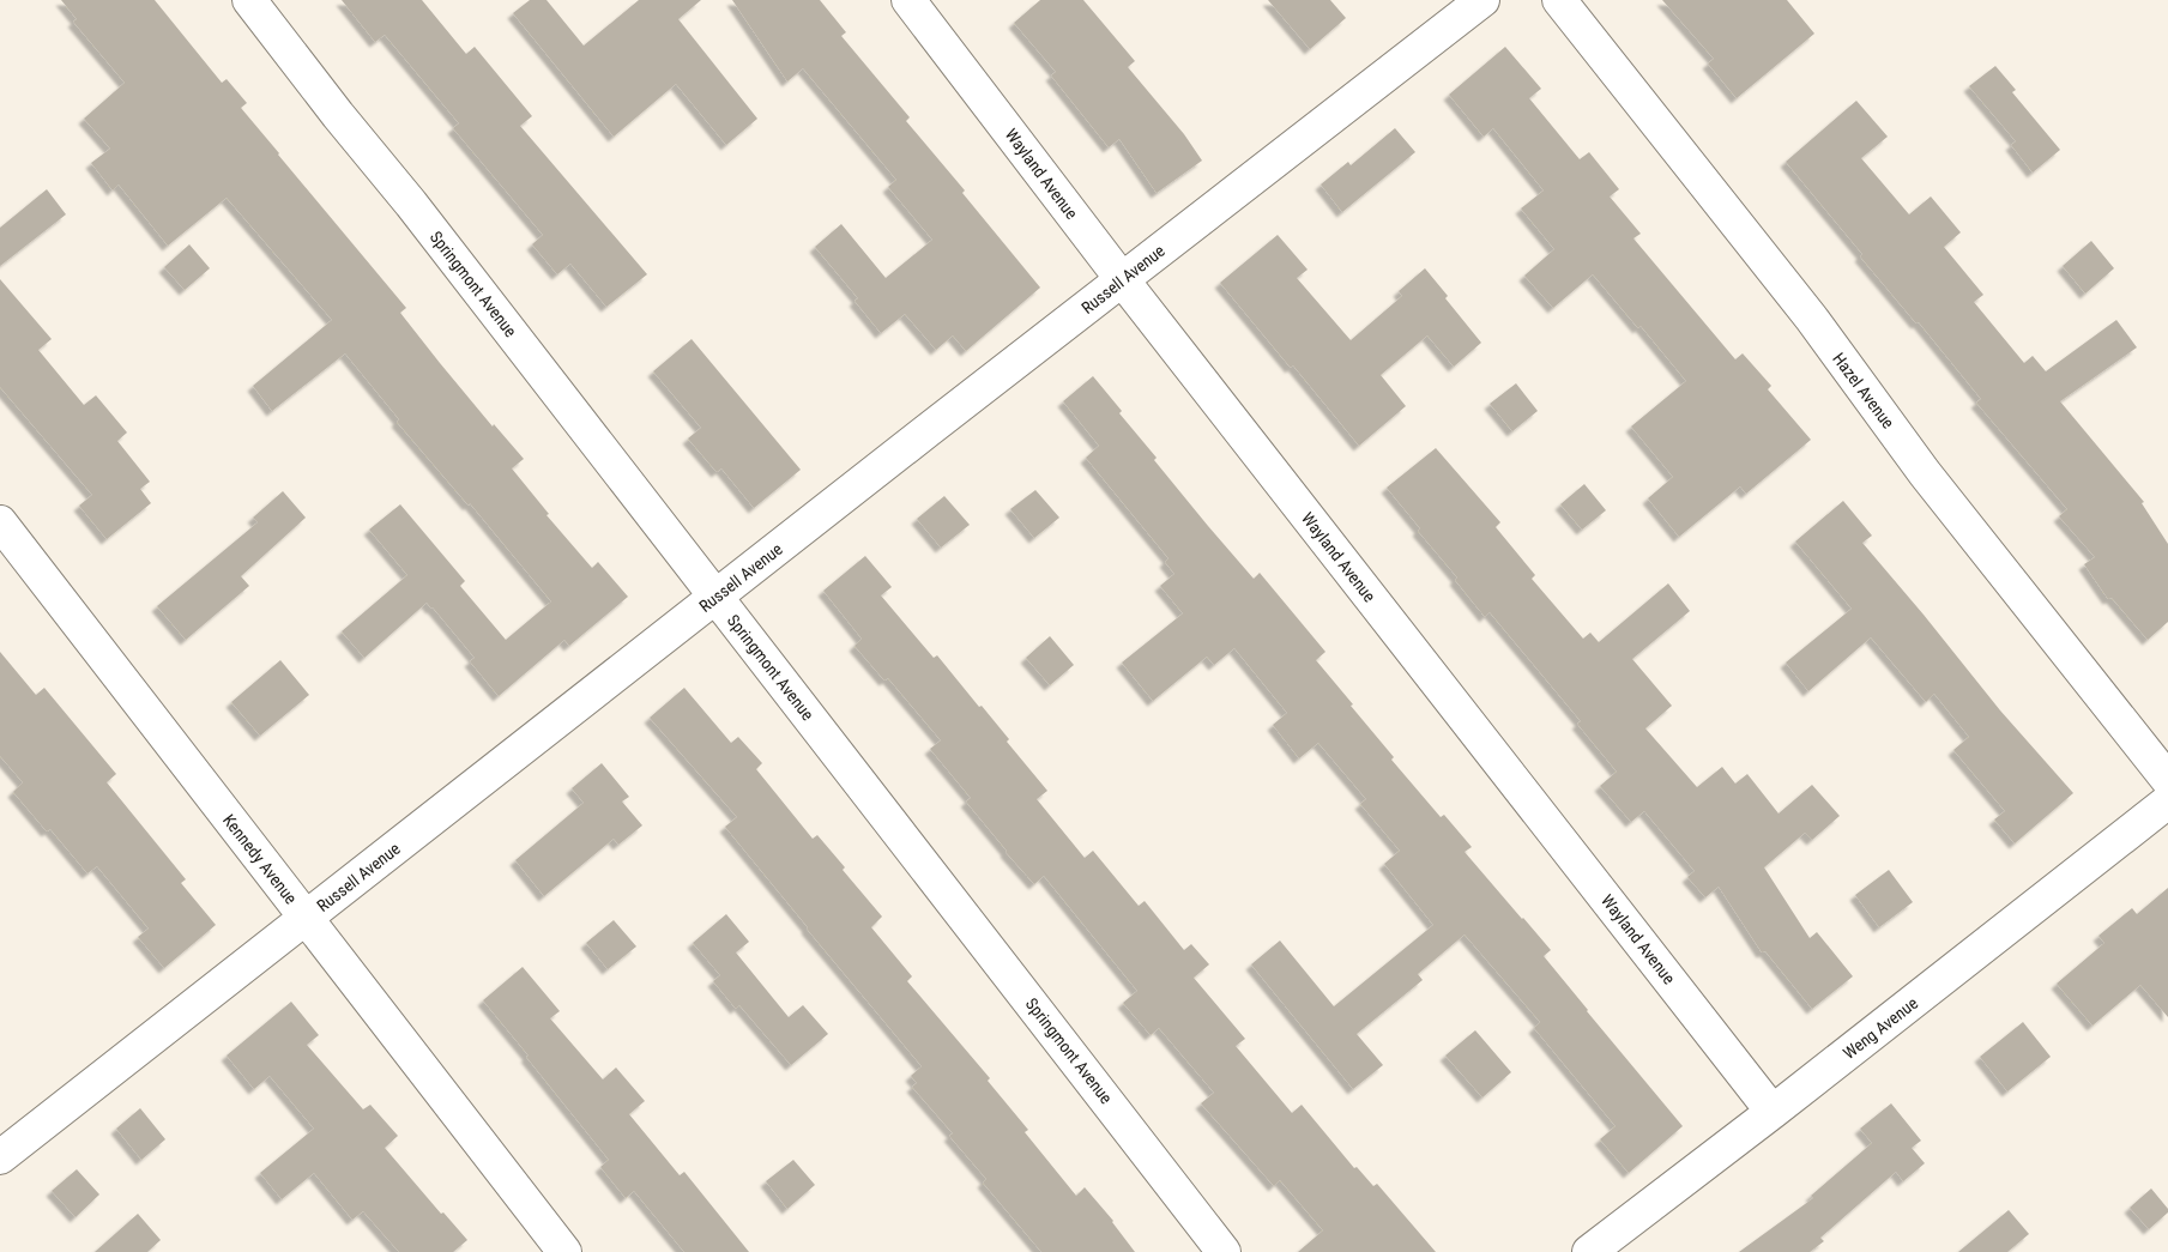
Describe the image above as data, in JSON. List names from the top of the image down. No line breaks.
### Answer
{"streets":{"street":["Wayland Avenue","Russell Avenue","Springmont Avenue","Hazel Avenue","Kennedy Avenue","Weng Avenue"]},"crossings":[["Wayland Avenue","Russell Avenue"],["Wayland Avenue","Weng Avenue"],["Russell Avenue","Springmont Avenue"],["Russell Avenue","Kennedy Avenue"]]}
